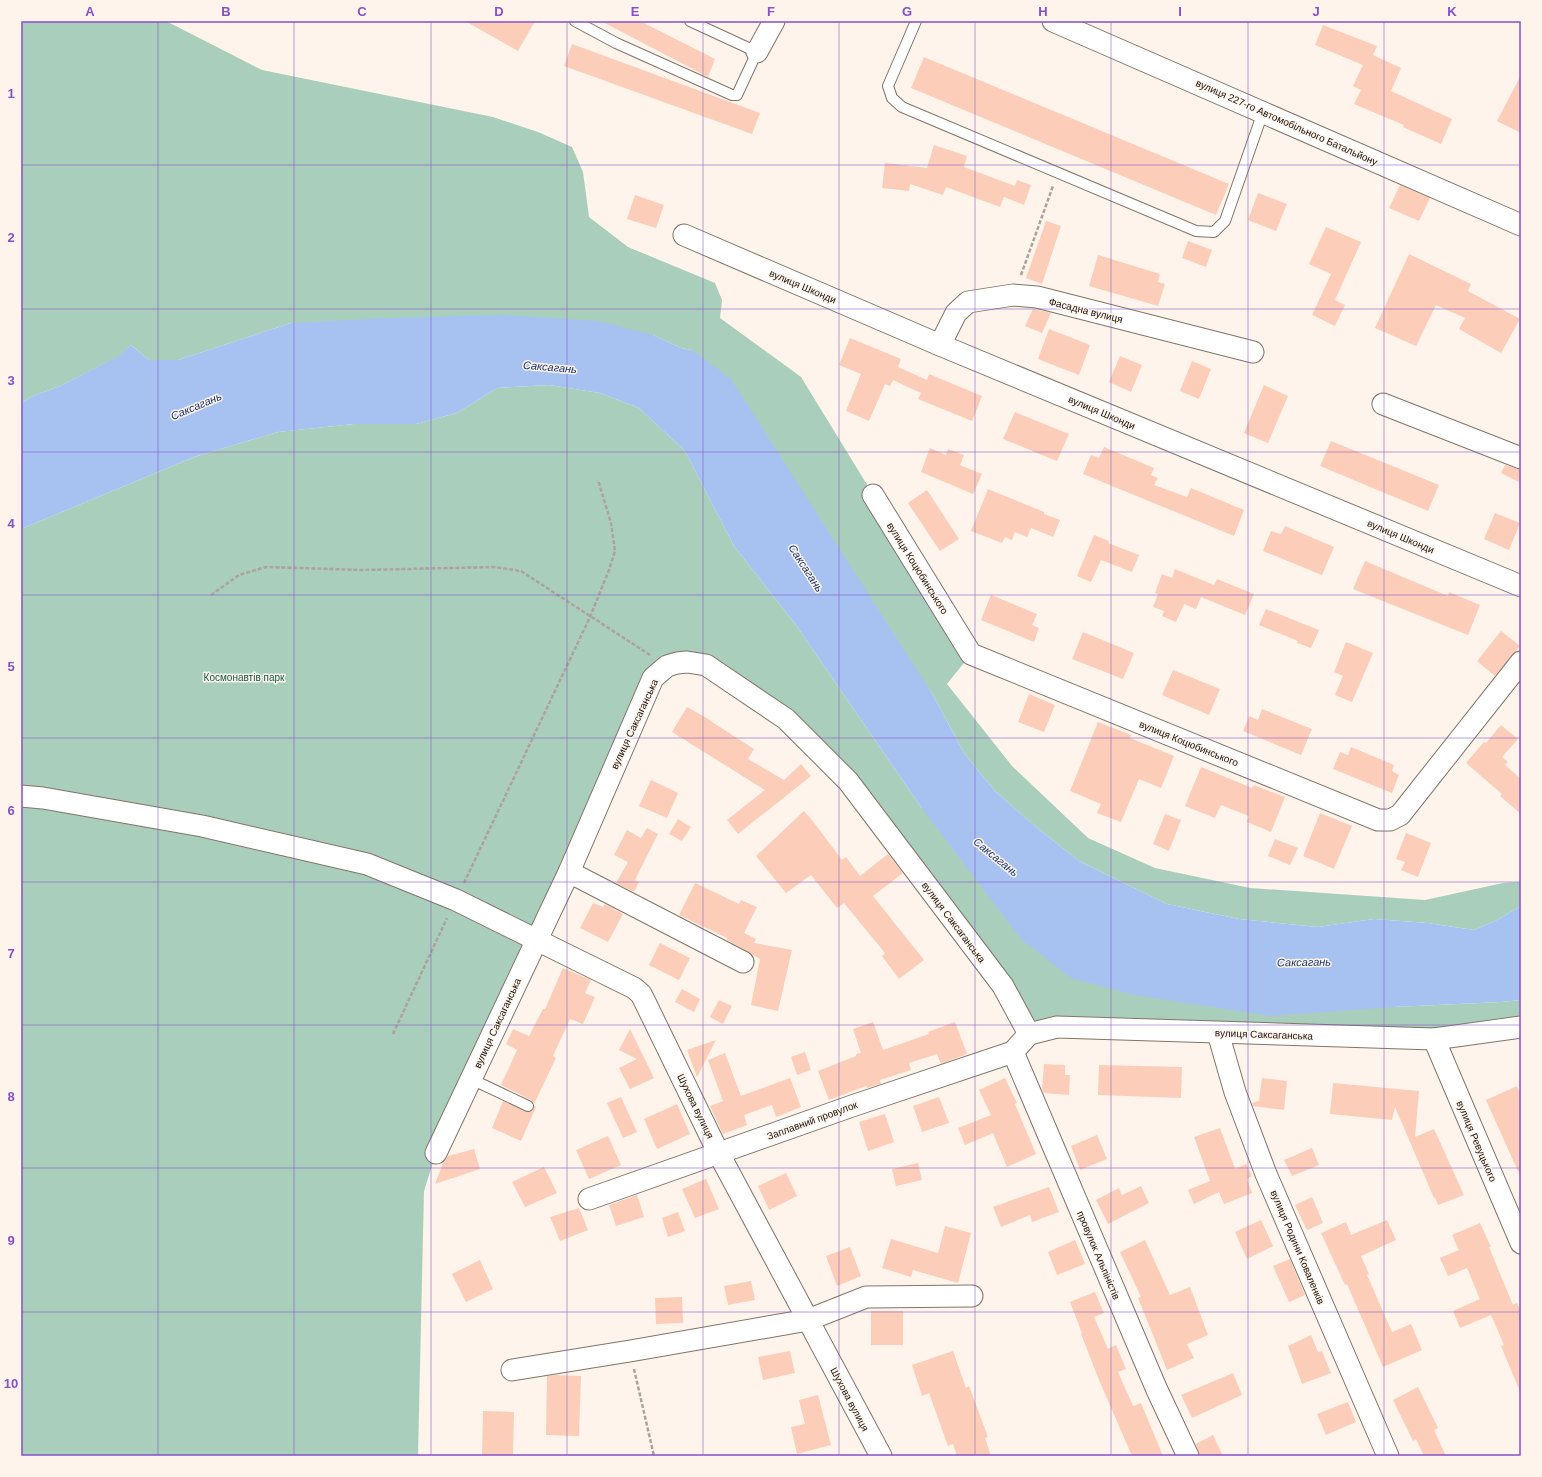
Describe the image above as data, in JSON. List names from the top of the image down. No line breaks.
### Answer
{"streets":{"street":["вулиця 227-го Автомобільного Батальйону","вулиця Шконди","Фасадна вулиця","вулиця Коцюбинського","вулиця Саксаганська","Шухова вулиця","Заплавний провулок","вулиця Ревуцького","вулиця Родини Коваленків","провулок Альпіністів"]},"crossings":[["вулиця Шконди","Фасадна вулиця"],["вулиця Саксаганська","Шухова вулиця"],["вулиця Саксаганська","Заплавний провулок"],["вулиця Саксаганська","вулиця Ревуцького"],["вулиця Саксаганська","вулиця Родини Коваленків"],["Шухова вулиця","Заплавний провулок"],["Заплавний провулок","провулок Альпіністів"]],"water":["Саксагань"],"parks":["Космонавтів парк"],"grid":{"columns":["A","B","C","D","E","F","G","H","I","J","K"],"rows":["1","2","3","4","5","6","7","8","9","10"]}}
